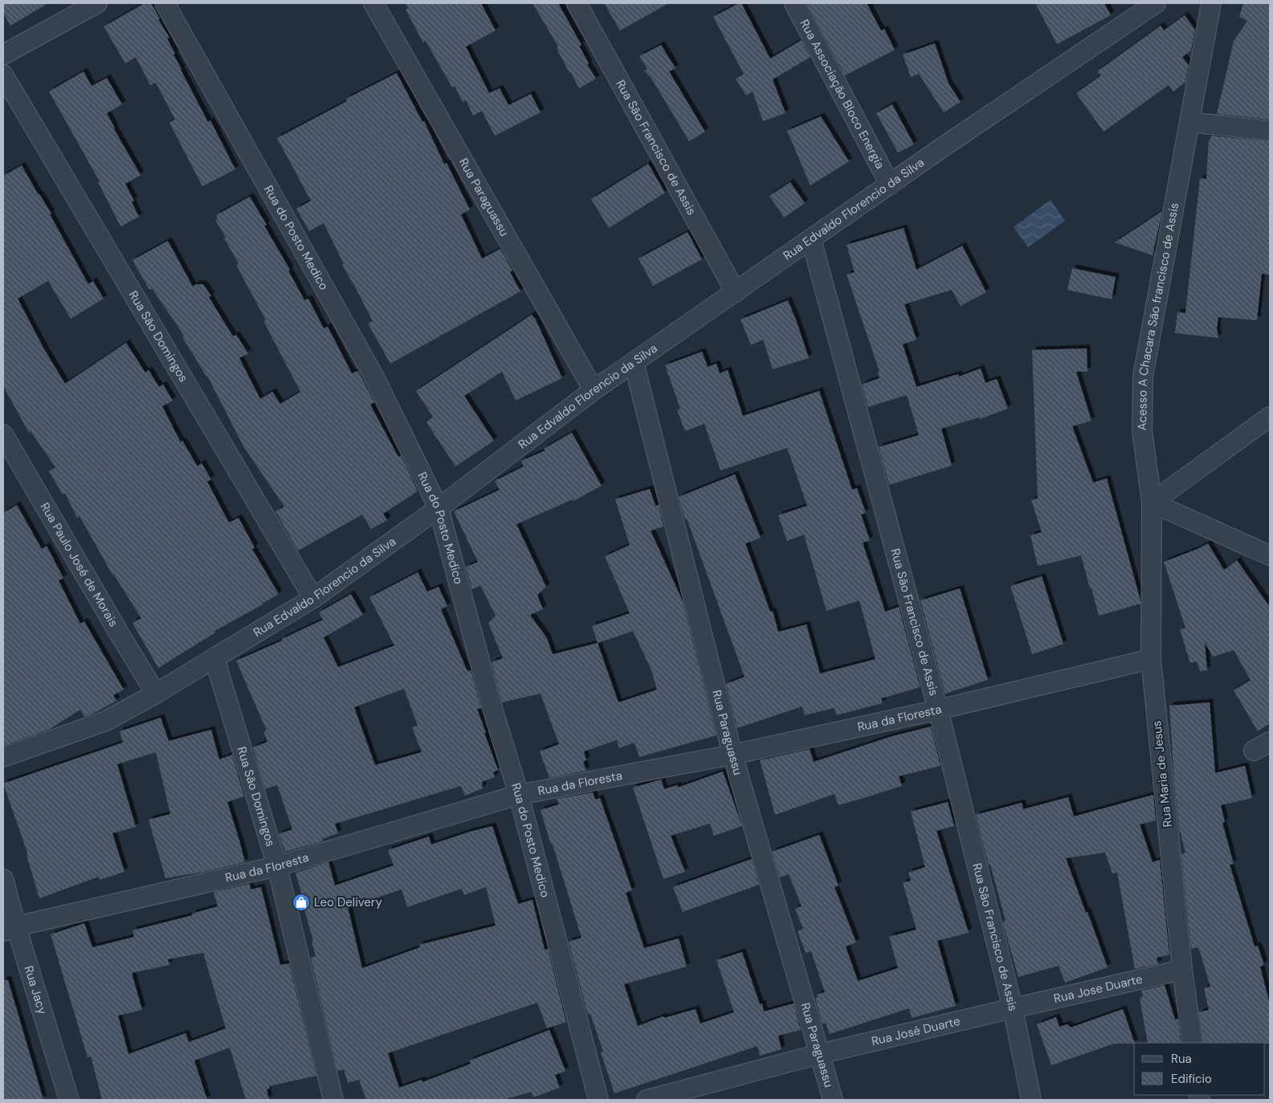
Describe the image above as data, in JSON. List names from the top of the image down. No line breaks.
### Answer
{"streets":{"street":["Rua Associação Bloco Energia","Rua São Francisco de Assis","Rua Paraguassu","Rua Edvaldo Florencio da Silva","Rua do Posto Medico","Acesso A Chacara São francisco de Assis","Rua São Domingos","Rua Paulo José de Morais","Rua da Floresta","Rua Maria de Jesus","Rua Jose Duarte","Rua Jacy","Rua José Duarte"]},"crossings":[["Rua Associação Bloco Energia","Rua Edvaldo Florencio da Silva"],["Rua São Francisco de Assis","Rua Edvaldo Florencio da Silva"],["Rua São Francisco de Assis","Rua da Floresta"],["Rua São Francisco de Assis","Rua Jose Duarte"],["Rua São Francisco de Assis","Rua José Duarte"],["Rua Paraguassu","Rua Edvaldo Florencio da Silva"],["Rua Paraguassu","Rua da Floresta"],["Rua Paraguassu","Rua José Duarte"],["Rua Edvaldo Florencio da Silva","Rua do Posto Medico"],["Rua Edvaldo Florencio da Silva","Rua São Domingos"],["Rua Edvaldo Florencio da Silva","Rua Paulo José de Morais"],["Rua do Posto Medico","Rua da Floresta"],["Acesso A Chacara São francisco de Assis","Rua Maria de Jesus"],["Rua São Domingos","Rua da Floresta"],["Rua da Floresta","Rua Maria de Jesus"],["Rua da Floresta","Rua Jacy"],["Rua Maria de Jesus","Rua Jose Duarte"],["Rua Jose Duarte","Rua José Duarte"]],"places":{"shop":["Leo Delivery"]},"legend":["Rua","Edifício"]}
